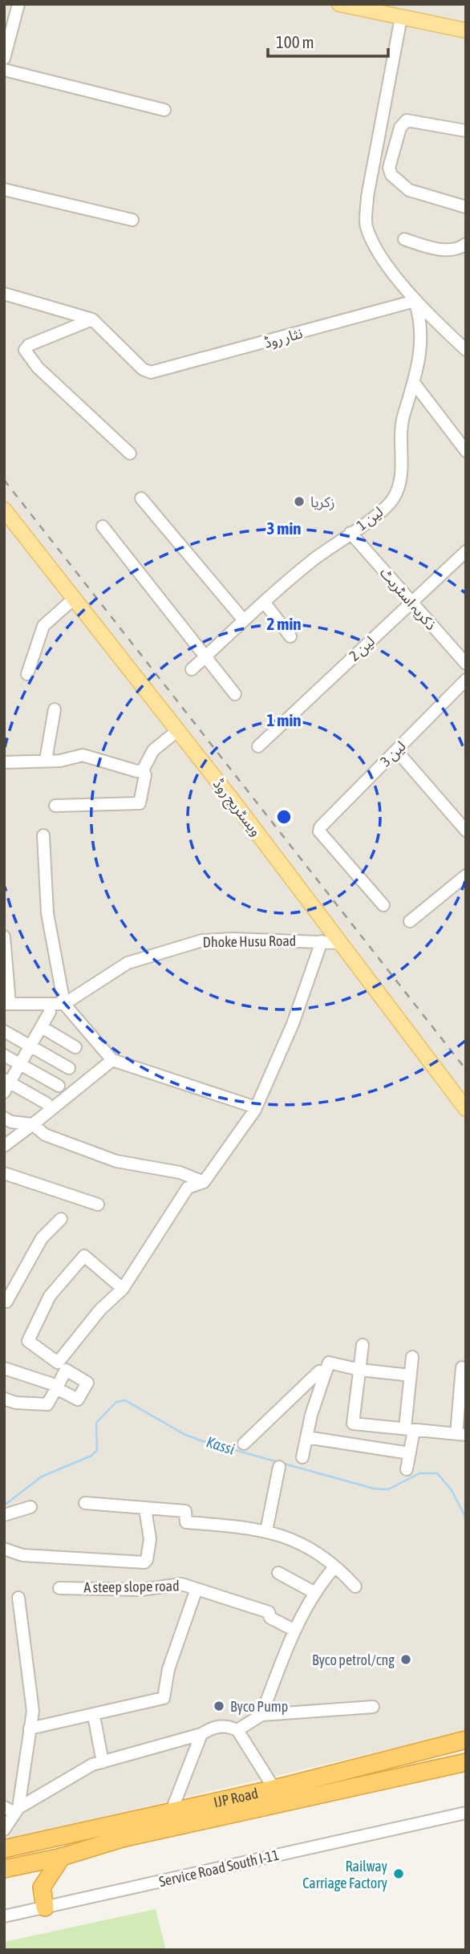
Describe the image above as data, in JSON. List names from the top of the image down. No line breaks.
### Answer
{"streets":{"highway":["IJP Road"],"main road":["ویسٹریج روڈ"],"street":["نثار روڈ","لین 1","ذکریہ اسٹریٹ","لین 2","لین 3","Dhoke Husu Road","A steep slope road","Service Road South I-11"]},"crossings":[["نثار روڈ","لین 1"],["لین 1","ذکریہ اسٹریٹ"],["ذکریہ اسٹریٹ","لین 2"],["ویسٹریج روڈ","Dhoke Husu Road"]],"water":["Kassi"],"places":["زکریا","Byco petrol/cng","Byco Pump","Railway Carriage Factory"],"scale_bar":"100 m","rings":["3 min","2 min","1 min"]}
